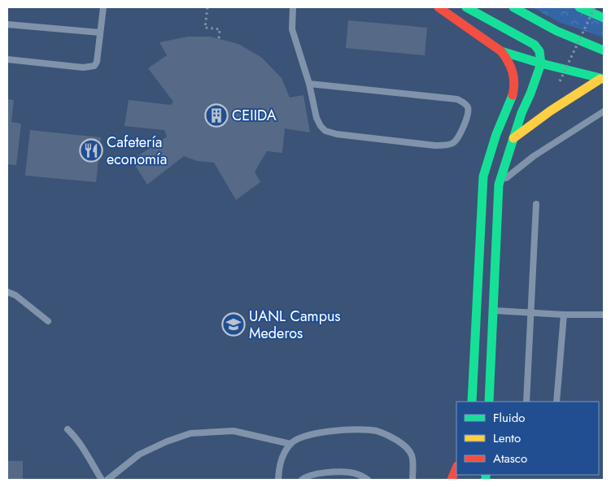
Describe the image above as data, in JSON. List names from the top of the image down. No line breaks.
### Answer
{"places":{"building":["CEIIDA"],"restaurant":["Cafetería economía"],"school or university":["UANL Campus Mederos"]},"legend":["Fluido","Lento","Atasco"]}
